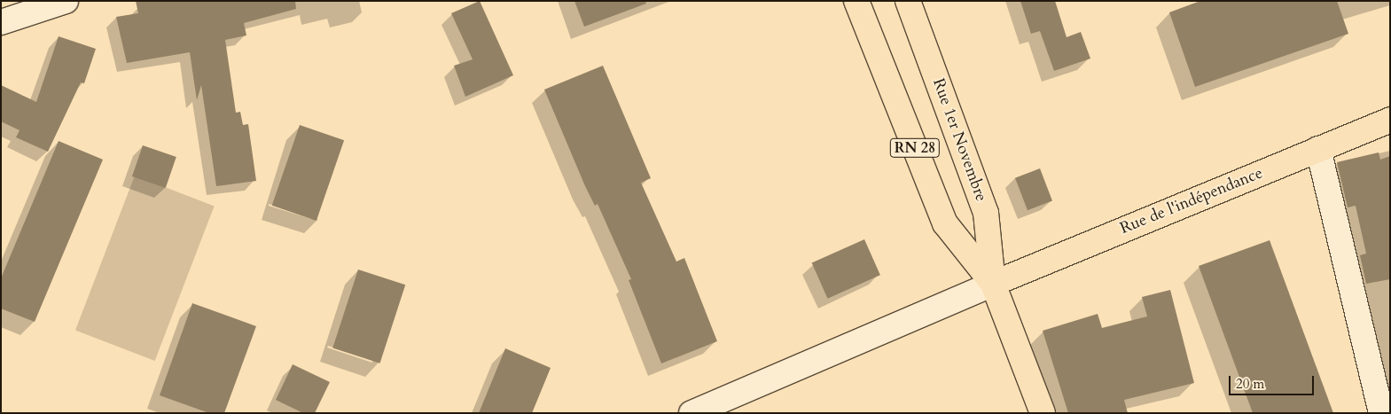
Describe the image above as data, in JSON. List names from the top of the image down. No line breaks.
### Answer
{"streets":{"main road":["Rue 1er Novembre","RN 28","Rue de l'indépendance"]},"crossings":[["Rue 1er Novembre","RN 28"],["Rue 1er Novembre","Rue de l'indépendance"],["RN 28","Rue de l'indépendance"]],"scale_bar":"20 m"}
